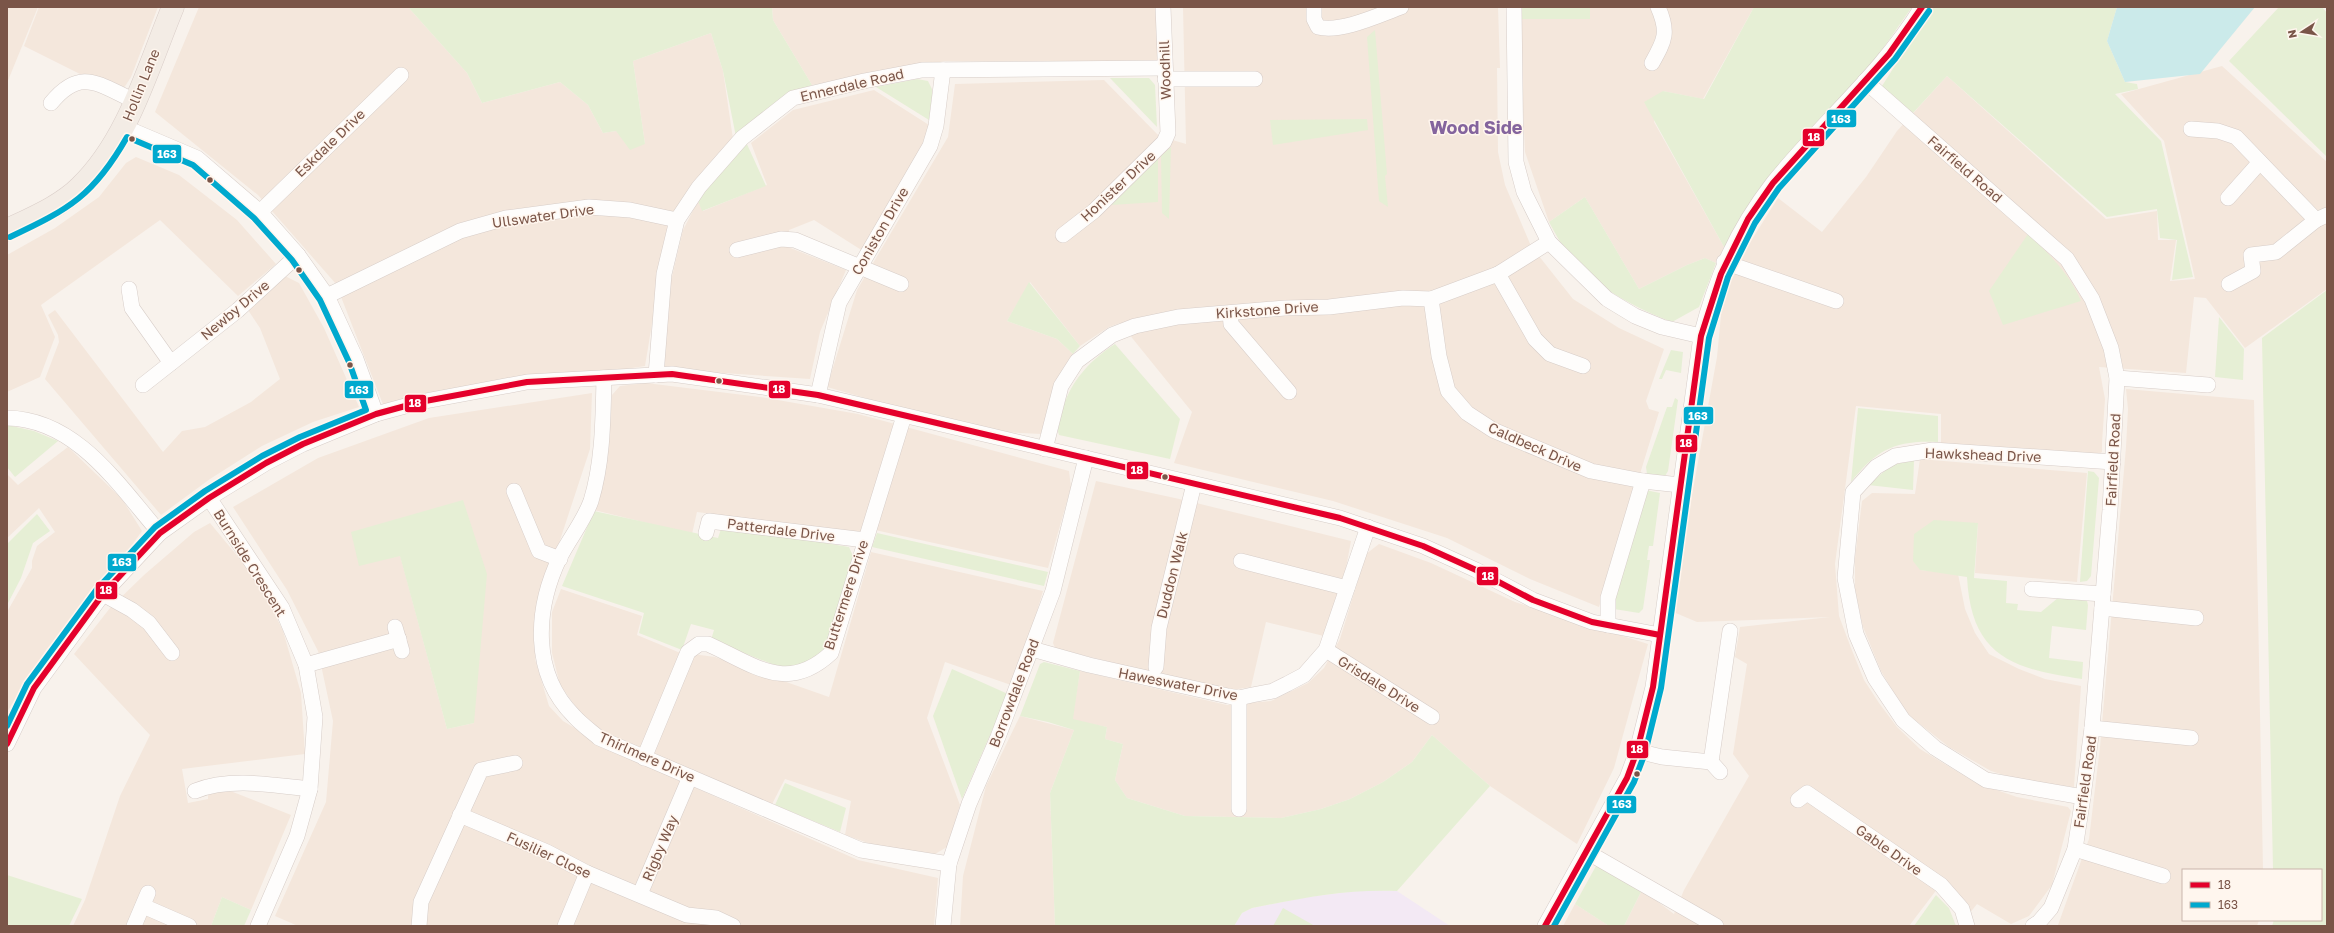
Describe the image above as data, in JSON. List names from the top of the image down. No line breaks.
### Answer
{"streets":{"main road":["Hollin Lane"],"street":["Woodhill","Ennerdale Road","Eskdale Drive","Fairfield Road","Honister Drive","Ullswater Drive","Coniston Drive","Newby Drive","Kirkstone Drive","Caldbeck Drive","Hawkshead Drive","Patterdale Drive","Burnside Crescent","Duddon Walk","Buttermere Drive","Haweswater Drive","Grisdale Drive","Borrowdale Road","Thirlmere Drive","Rigby Way","Gable Drive","Fusilier Close"]},"crossings":[["Woodhill","Ennerdale Road"],["Woodhill","Honister Drive"],["Ennerdale Road","Ullswater Drive"],["Ennerdale Road","Coniston Drive"],["Fairfield Road","Hawkshead Drive"],["Kirkstone Drive","Caldbeck Drive"],["Patterdale Drive","Buttermere Drive"],["Buttermere Drive","Thirlmere Drive"],["Haweswater Drive","Grisdale Drive"],["Haweswater Drive","Borrowdale Road"],["Borrowdale Road","Thirlmere Drive"],["Thirlmere Drive","Rigby Way"],["Rigby Way","Fusilier Close"]],"districts":["Wood Side"],"lines":["transit line 18","transit line 163"],"legend":["18","163"],"north":"left"}
